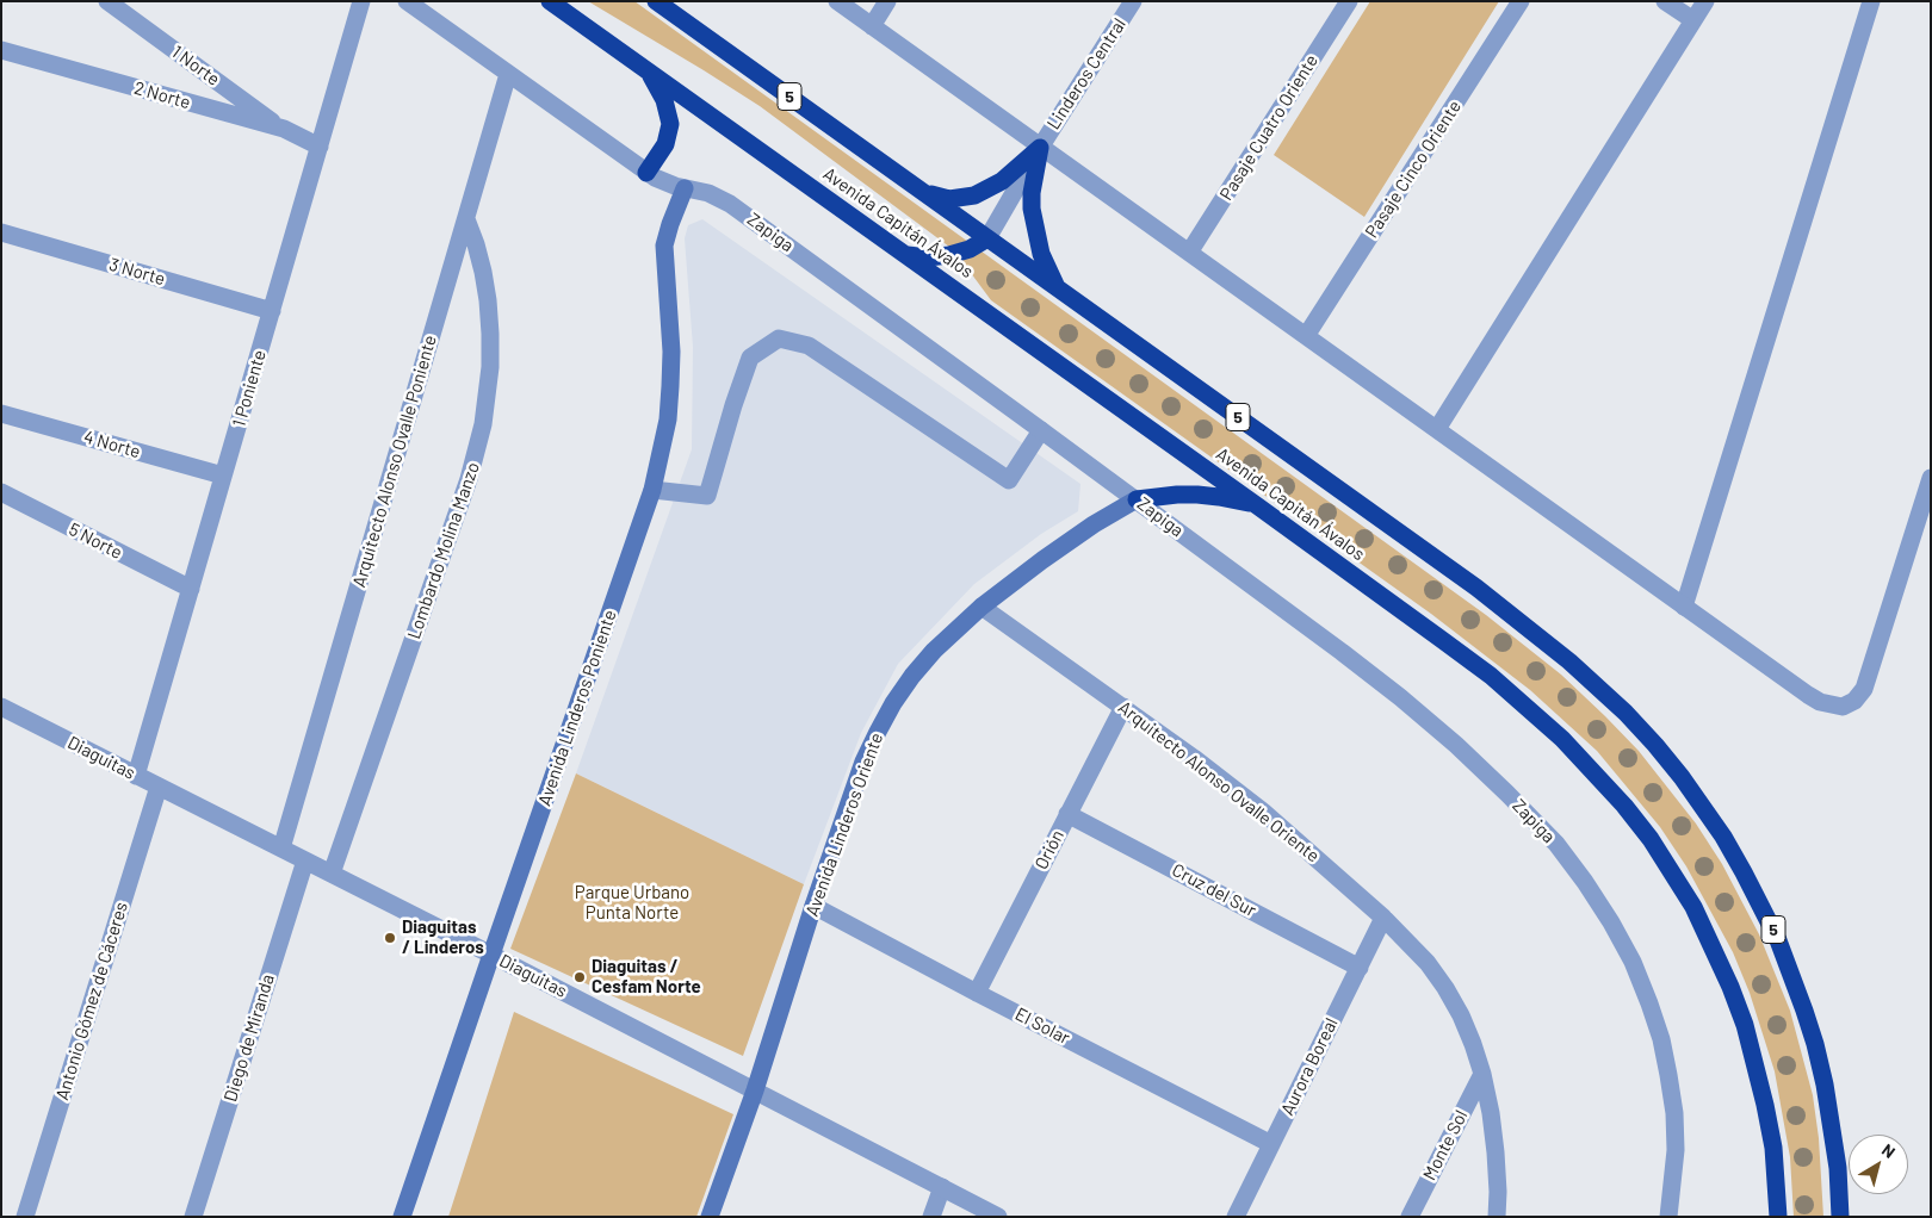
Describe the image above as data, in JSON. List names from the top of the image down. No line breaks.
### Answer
{"streets":{"highway":["5","Avenida Capitán Ávalos"],"street":["1 Norte","Linderos Central","2 Norte","Pasaje Cuatro Oriente","Pasaje Cinco Oriente","Zapiga","3 Norte","1 Poniente","4 Norte","Arquitecto Alonso Ovalle Poniente","5 Norte","Lombardo Molina Manzo","Avenida Linderos Poniente","Diaguitas","Arquitecto Alonso Ovalle Oriente","Avenida Linderos Oriente","Orión","Cruz del Sur","Antonio Gómez de Cáceres","El Solar","Diego de Miranda","Aurora Boreal","Monte Sol"]},"crossings":[["1 Norte","2 Norte"],["Linderos Central","5"],["2 Norte","1 Poniente"],["Zapiga","Arquitecto Alonso Ovalle Poniente"],["Zapiga","Avenida Linderos Poniente"],["Zapiga","Avenida Linderos Oriente"],["3 Norte","1 Poniente"],["1 Poniente","4 Norte"],["1 Poniente","5 Norte"],["1 Poniente","Diaguitas"],["Arquitecto Alonso Ovalle Poniente","Lombardo Molina Manzo"],["Arquitecto Alonso Ovalle Poniente","Diaguitas"],["Lombardo Molina Manzo","Diaguitas"],["Avenida Linderos Poniente","Diaguitas"],["Diaguitas","Avenida Linderos Oriente"],["Diaguitas","Antonio Gómez de Cáceres"],["Diaguitas","Diego de Miranda"],["Arquitecto Alonso Ovalle Oriente","Avenida Linderos Oriente"],["Arquitecto Alonso Ovalle Oriente","Orión"],["Arquitecto Alonso Ovalle Oriente","Aurora Boreal"],["Arquitecto Alonso Ovalle Oriente","Monte Sol"],["Avenida Linderos Oriente","El Solar"],["Orión","Cruz del Sur"],["Orión","El Solar"],["Cruz del Sur","Aurora Boreal"],["El Solar","Aurora Boreal"]],"parks":["Parque Urbano Punta Norte"],"places":["Diaguitas / Linderos","Diaguitas / Cesfam Norte"],"north":"top right"}
